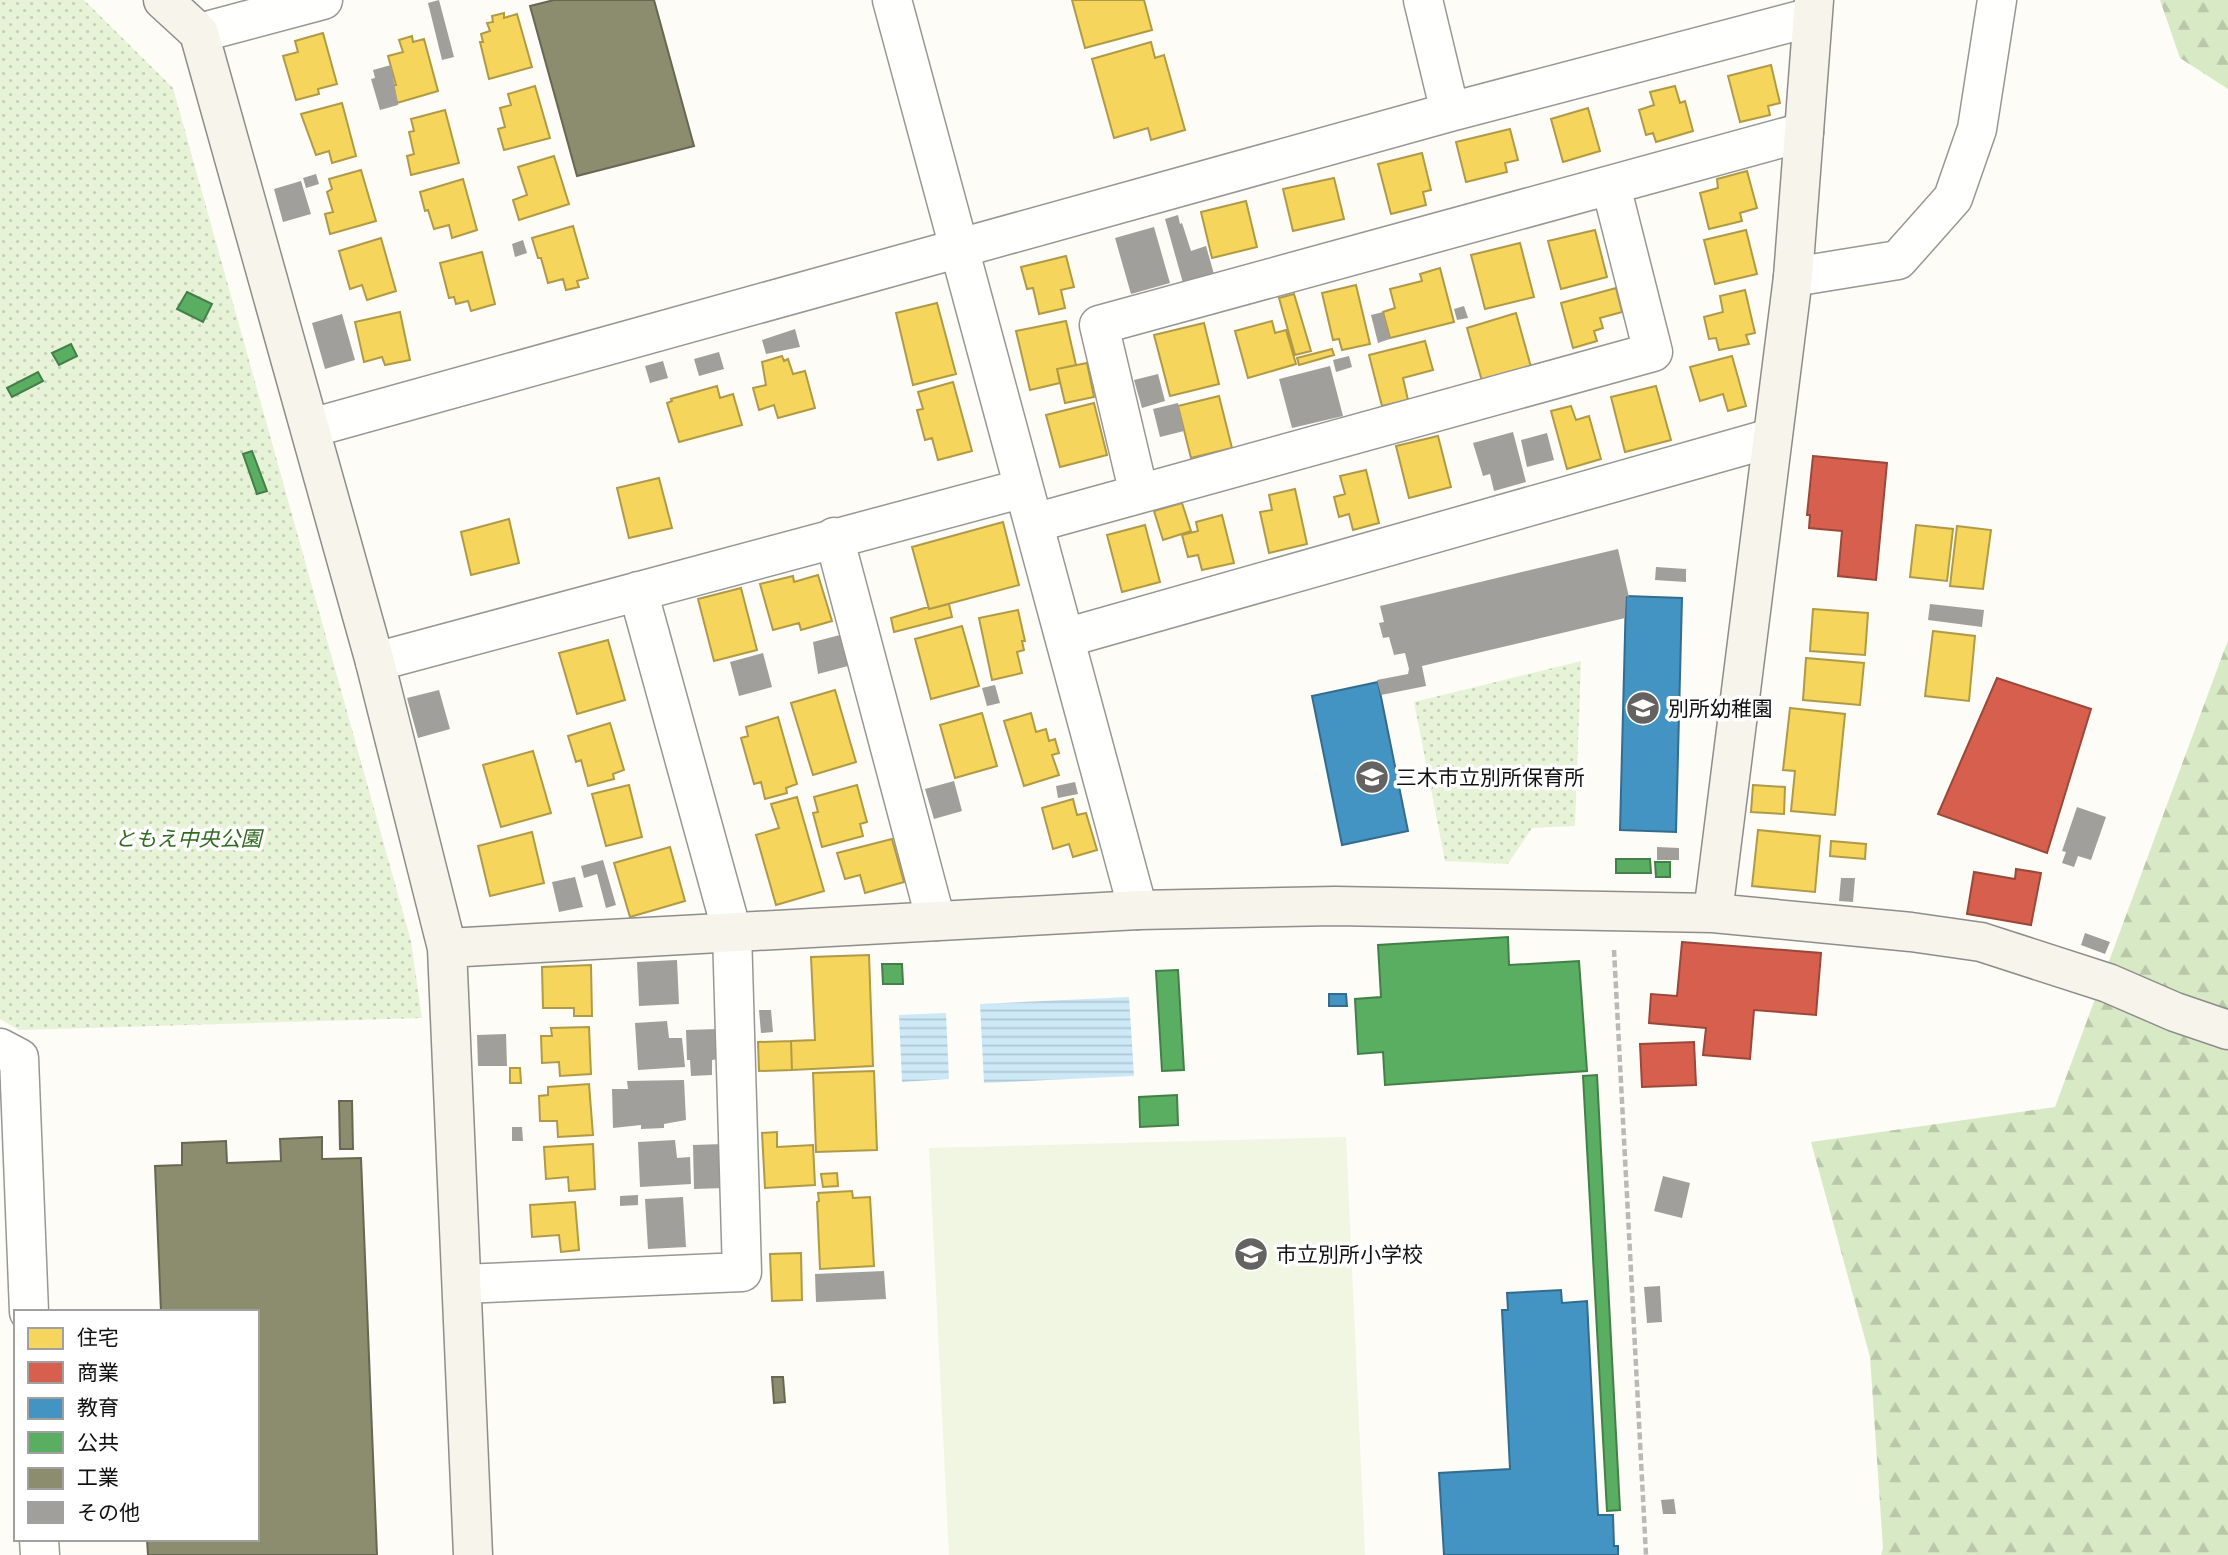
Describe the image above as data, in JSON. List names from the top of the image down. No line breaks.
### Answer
{"parks":["ともえ中央公園"],"places":{"school or university":["別所幼稚園","三木市立別所保育所","市立別所小学校"]},"legend":["住宅","商業","教育","公共","工業","その他"]}
